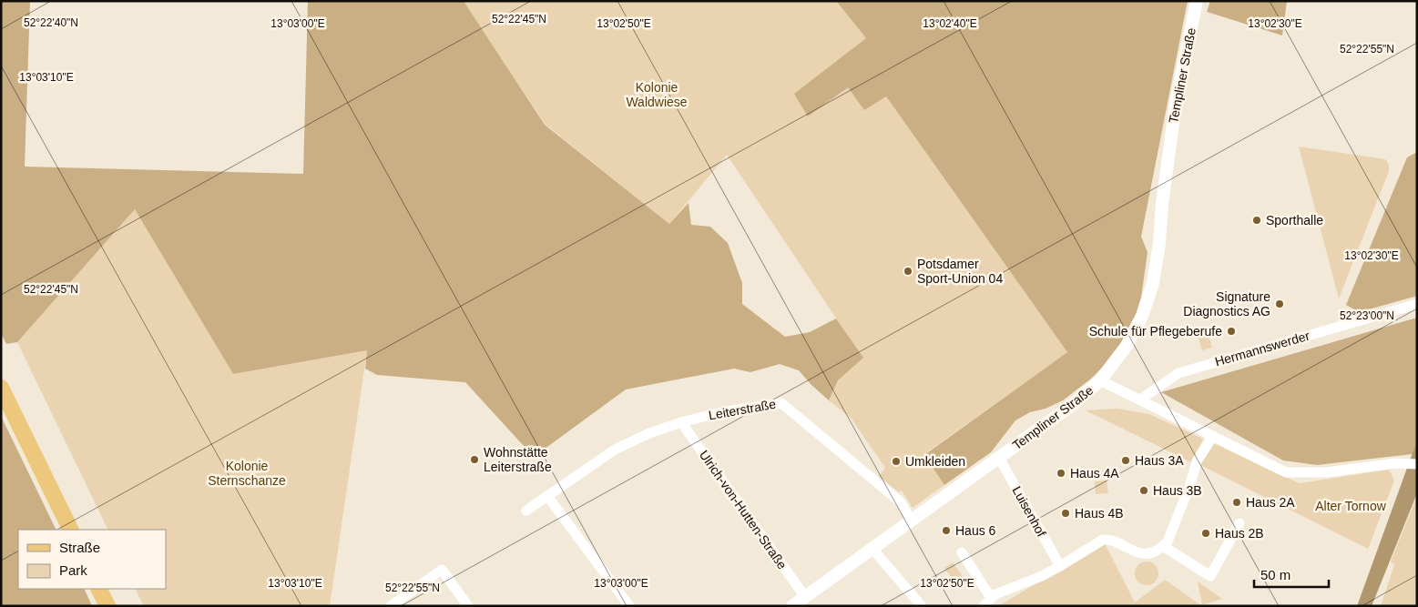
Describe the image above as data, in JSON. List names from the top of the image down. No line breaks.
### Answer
{"streets":{"street":["Templiner Straße","Hermannswerder","Leiterstraße","Ulrich-von-Hutten-Straße","Luisenhof"]},"crossings":[["Templiner Straße","Leiterstraße"],["Templiner Straße","Ulrich-von-Hutten-Straße"],["Templiner Straße","Luisenhof"],["Leiterstraße","Ulrich-von-Hutten-Straße"]],"parks":["Kolonie Waldwiese","Kolonie Sternschanze","Alter Tornow"],"places":["Sporthalle","Potsdamer Sport-Union 04","Signature Diagnostics AG","Schule für Pflegeberufe","Wohnstätte Leiterstraße","Haus 3A","Umkleiden","Haus 4A","Haus 3B","Haus 2A","Haus 4B","Haus 6","Haus 2B"],"legend":["Straße","Park"],"scale_bar":"50 m","coordinates":["52°22'45\"N","52°22'40\"N","13°03'00\"E","13°02'50\"E","13°02'40\"E","13°02'30\"E","52°22'55\"N","13°03'10\"E","52°23'00\"N"]}
